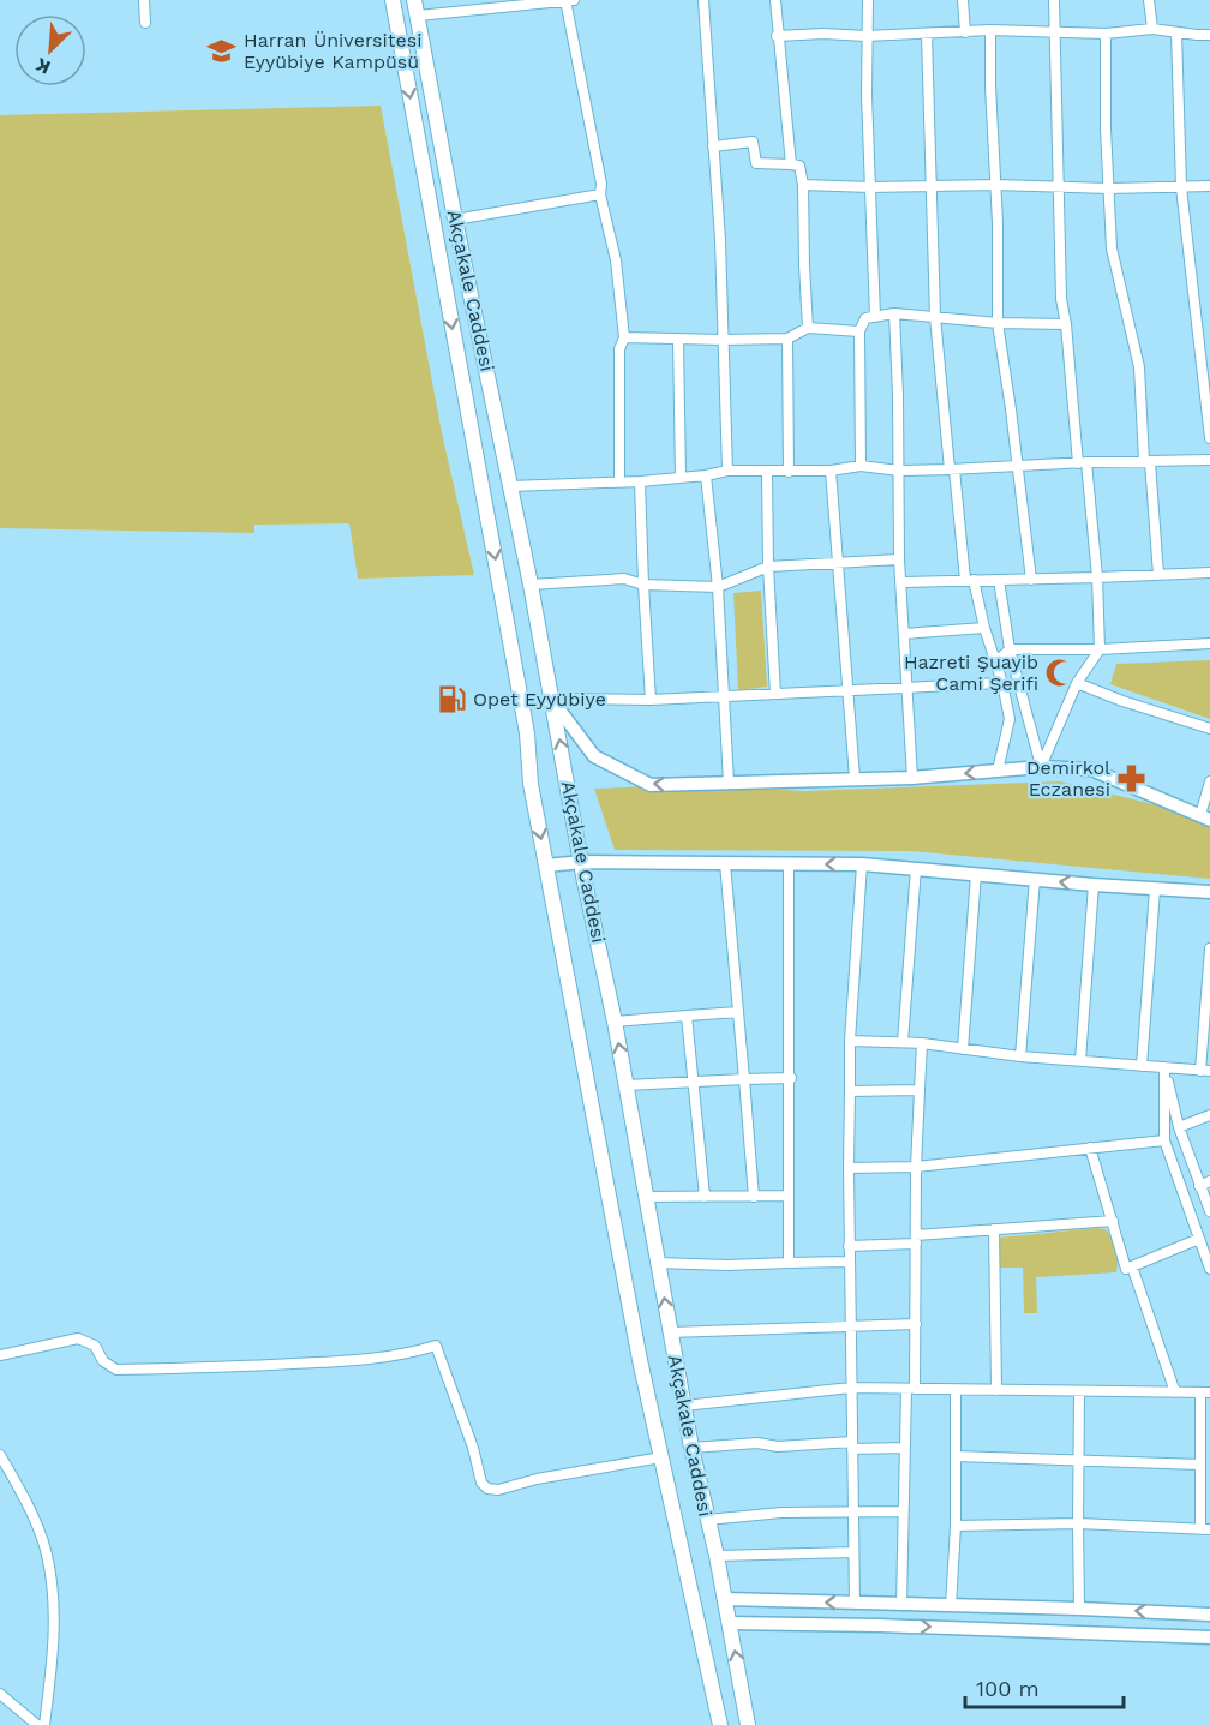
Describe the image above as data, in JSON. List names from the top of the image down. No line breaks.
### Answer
{"streets":{"main road":["Akçakale Caddesi"]},"places":{"school or university":["Harran Üniversitesi Eyyübiye Kampüsü"],"mosque":["Hazreti Şuayib Cami Şerifi"],"fuel station":["Opet Eyyübiye"],"pharmacy":["Demirkol Eczanesi"]},"scale_bar":"100 m","north":"bottom left"}
